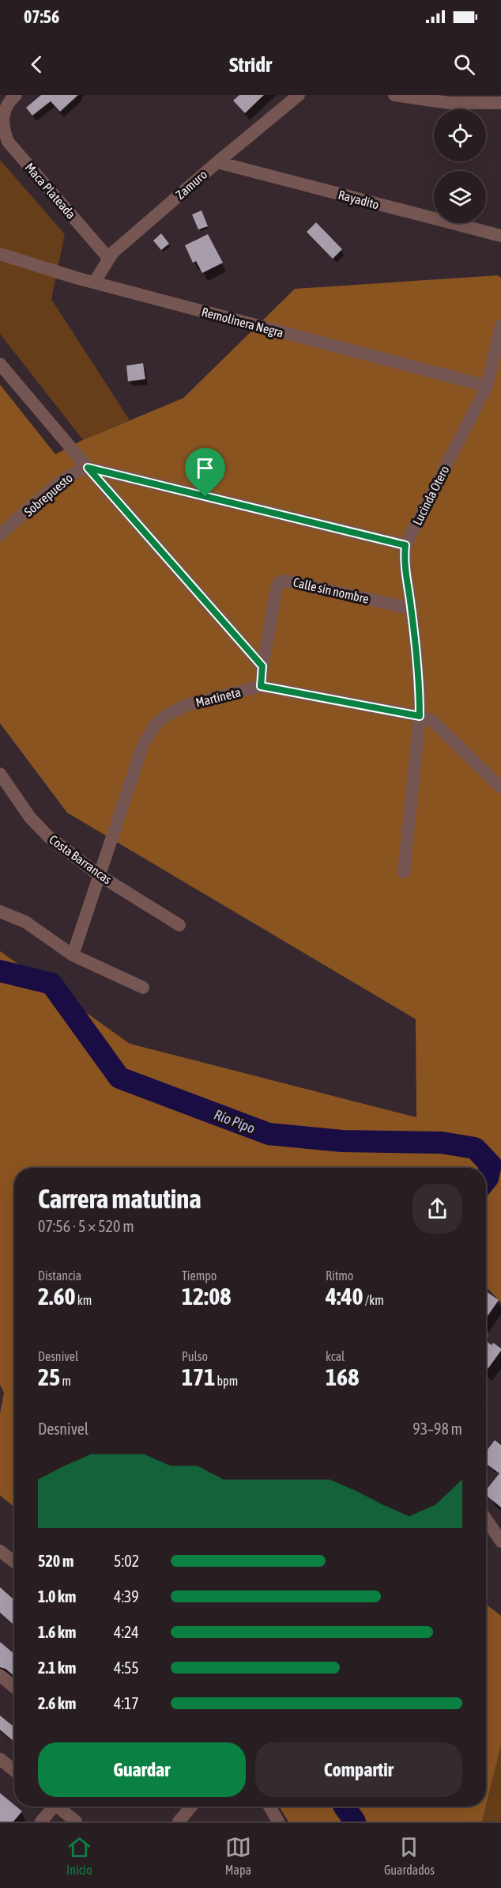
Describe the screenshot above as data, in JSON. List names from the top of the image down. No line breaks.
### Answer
{"streets":{"street":["Zamuro","Maca Plateada","Rayadito","Remolinera Negra","Sobrepuesto","Lucinda Otero","Calle sin nombre","Martineta","Costa Barrancas"]},"crossings":[["Zamuro","Maca Plateada"],["Zamuro","Rayadito"],["Zamuro","Remolinera Negra"],["Remolinera Negra","Lucinda Otero"],["Sobrepuesto","Lucinda Otero"],["Lucinda Otero","Calle sin nombre"],["Lucinda Otero","Martineta"],["Martineta","Costa Barrancas"]],"water":["Río Pipo"],"page":{"status":"07:56","header":"Stridr","heading":["Carrera matutina","07:56 · 5 × 520 m"],"stats":[["Distancia","2.60 km"],["Tiempo","12:08"],["Ritmo","4:40 /km"],["Desnivel","25 m"],["Pulso","171 bpm"],["kcal","168"]],"chart":["Desnivel","93–98 m"],"list":[{"name":"520 m","note":"5:02"},{"name":"1.0 km","note":"4:39"},{"name":"1.6 km","note":"4:24"},{"name":"2.1 km","note":"4:55"},{"name":"2.6 km","note":"4:17"}],"buttons":["Guardar","Compartir"],"tabs":["Inicio","Mapa","Guardados"]}}
